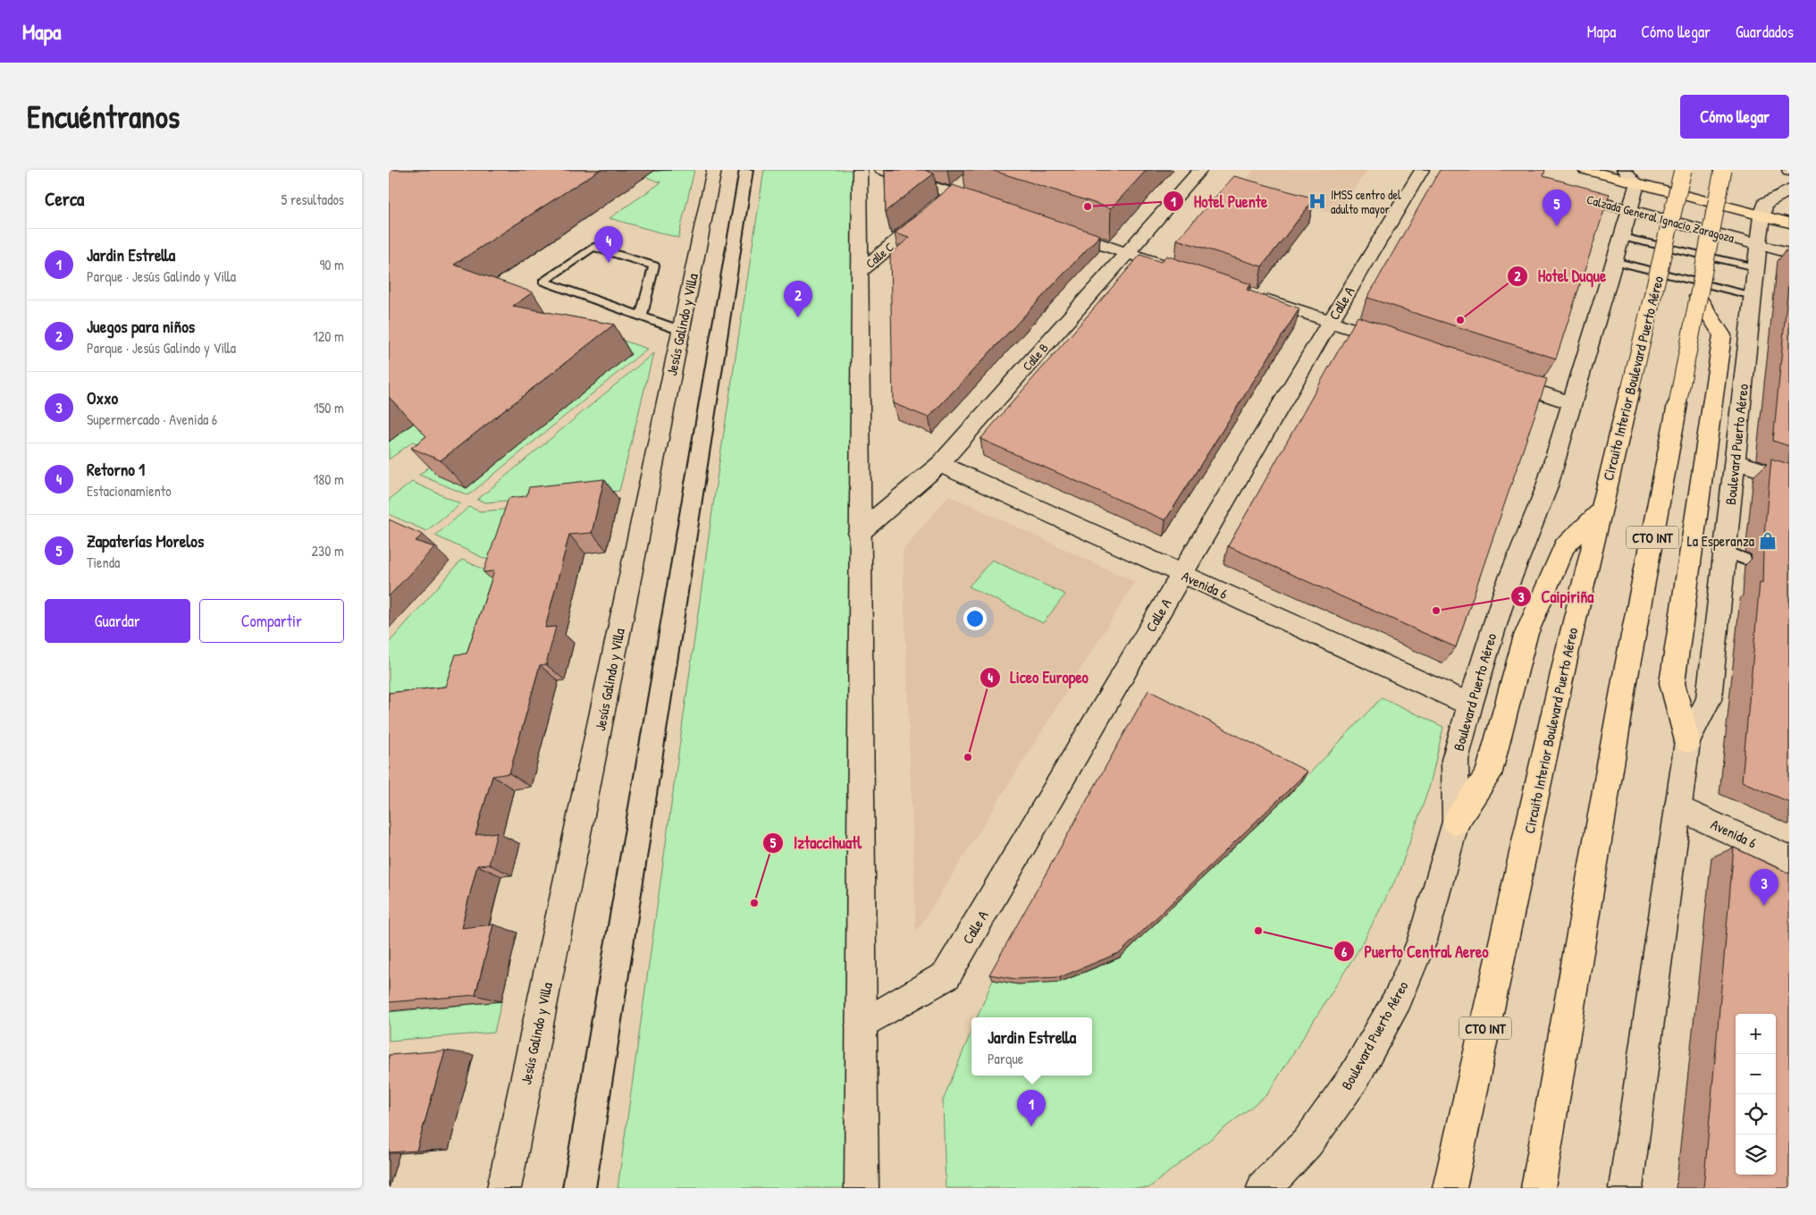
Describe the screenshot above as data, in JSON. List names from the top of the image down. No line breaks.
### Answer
{"streets":{"main road":["Calzada General Ignacio Zaragoza","Calle C","Calle A","Jesús Galindo y Villa","Calle B","Circuito Interior Boulevard Puerto Aéreo","Boulevard Puerto Aéreo","CTO INT","Avenida 6"]},"crossings":[["Calzada General Ignacio Zaragoza","Boulevard Puerto Aéreo"],["Calle A","Avenida 6"],["Calle B","Avenida 6"],["Boulevard Puerto Aéreo","Avenida 6"]],"places":{"hospital":["IMSS centro del adulto mayor"],"other":["Hotel Puente","Hotel Duque","Caipiriña","Liceo Europeo","Iztaccihuatl","Puerto Central Aereo"],"shop":["La Esperanza"]},"page":{"header":"Mapa","nav":["Mapa","Cómo llegar","Guardados"],"buttons":["Cómo llegar",["Guardar","Compartir"]],"title":"Encuéntranos","heading":["Cerca","5 resultados"],"pins":["5","4","2","3","1"],"list":[{"mark":"1","name":"Jardin Estrella","note":"Parque · Jesús Galindo y Villa","value":"90 m"},{"mark":"2","name":"Juegos para niños","note":"Parque · Jesús Galindo y Villa","value":"120 m"},{"mark":"3","name":"Oxxo","note":"Supermercado · Avenida 6","value":"150 m"},{"mark":"4","name":"Retorno 1","note":"Estacionamiento","value":"180 m"},{"mark":"5","name":"Zapaterías Morelos","note":"Tienda","value":"230 m"}],"map_buttons":["+","−"],"popup":["Jardin Estrella","Parque"]}}
